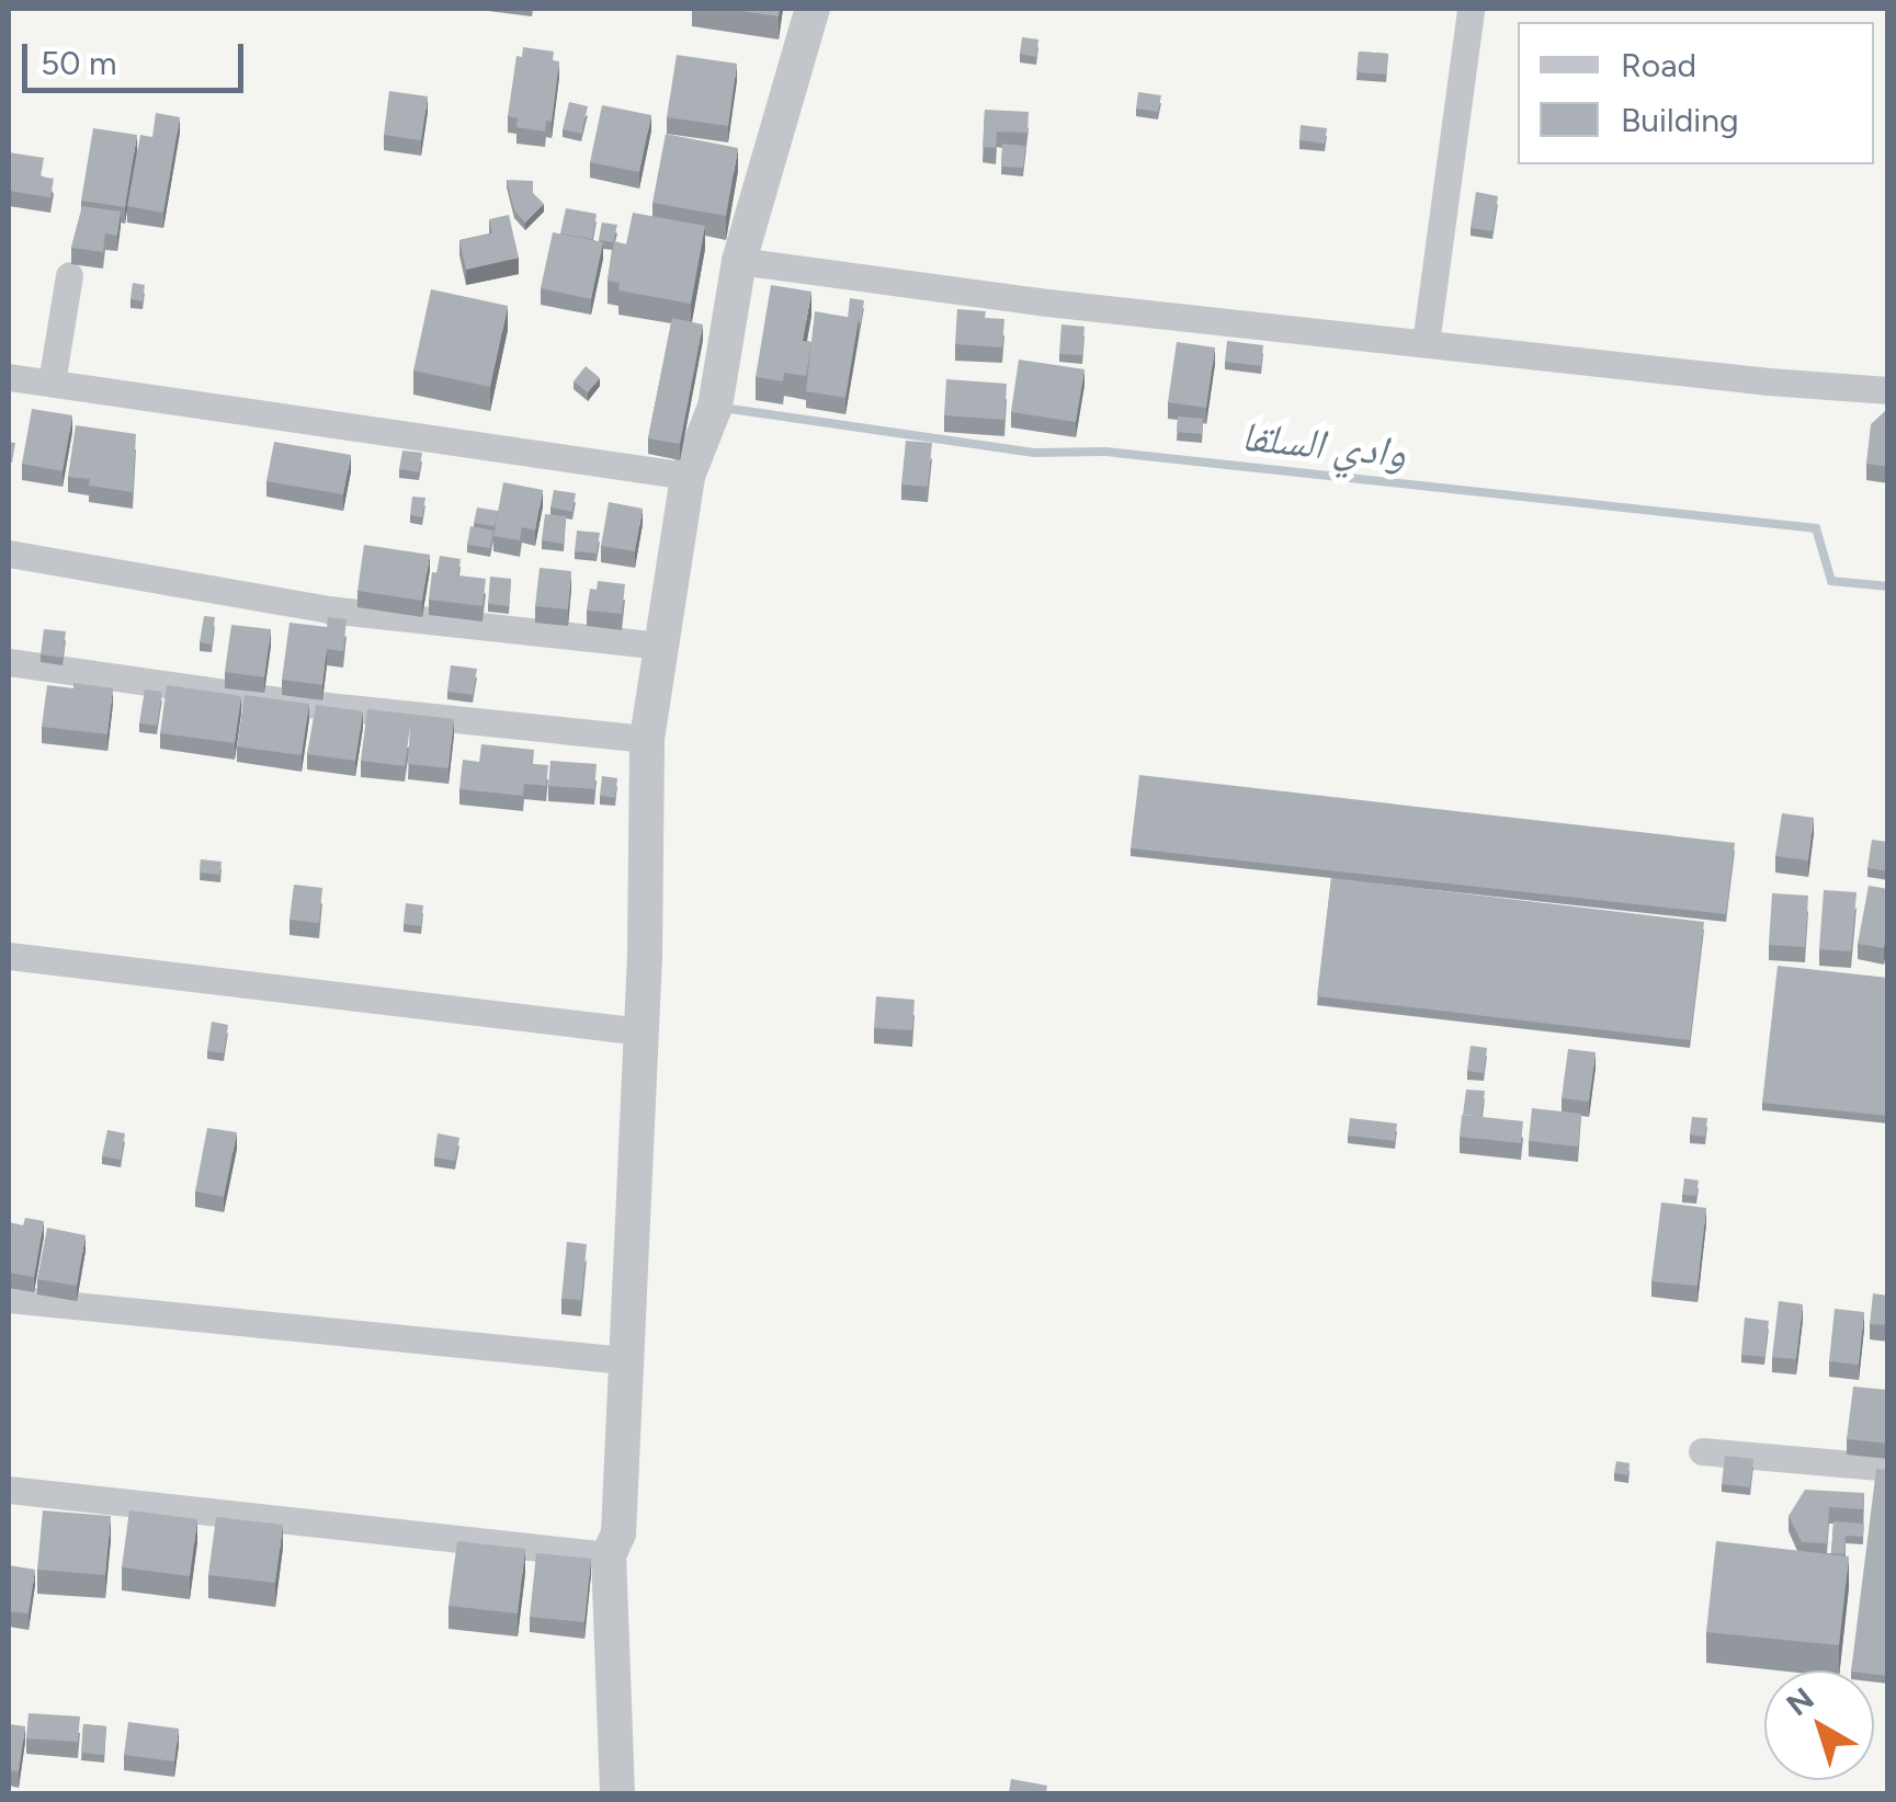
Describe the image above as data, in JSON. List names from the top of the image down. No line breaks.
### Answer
{"water":["وادي السلقا"],"legend":["Road","Building"],"scale_bar":"50 m","north":"top left"}
